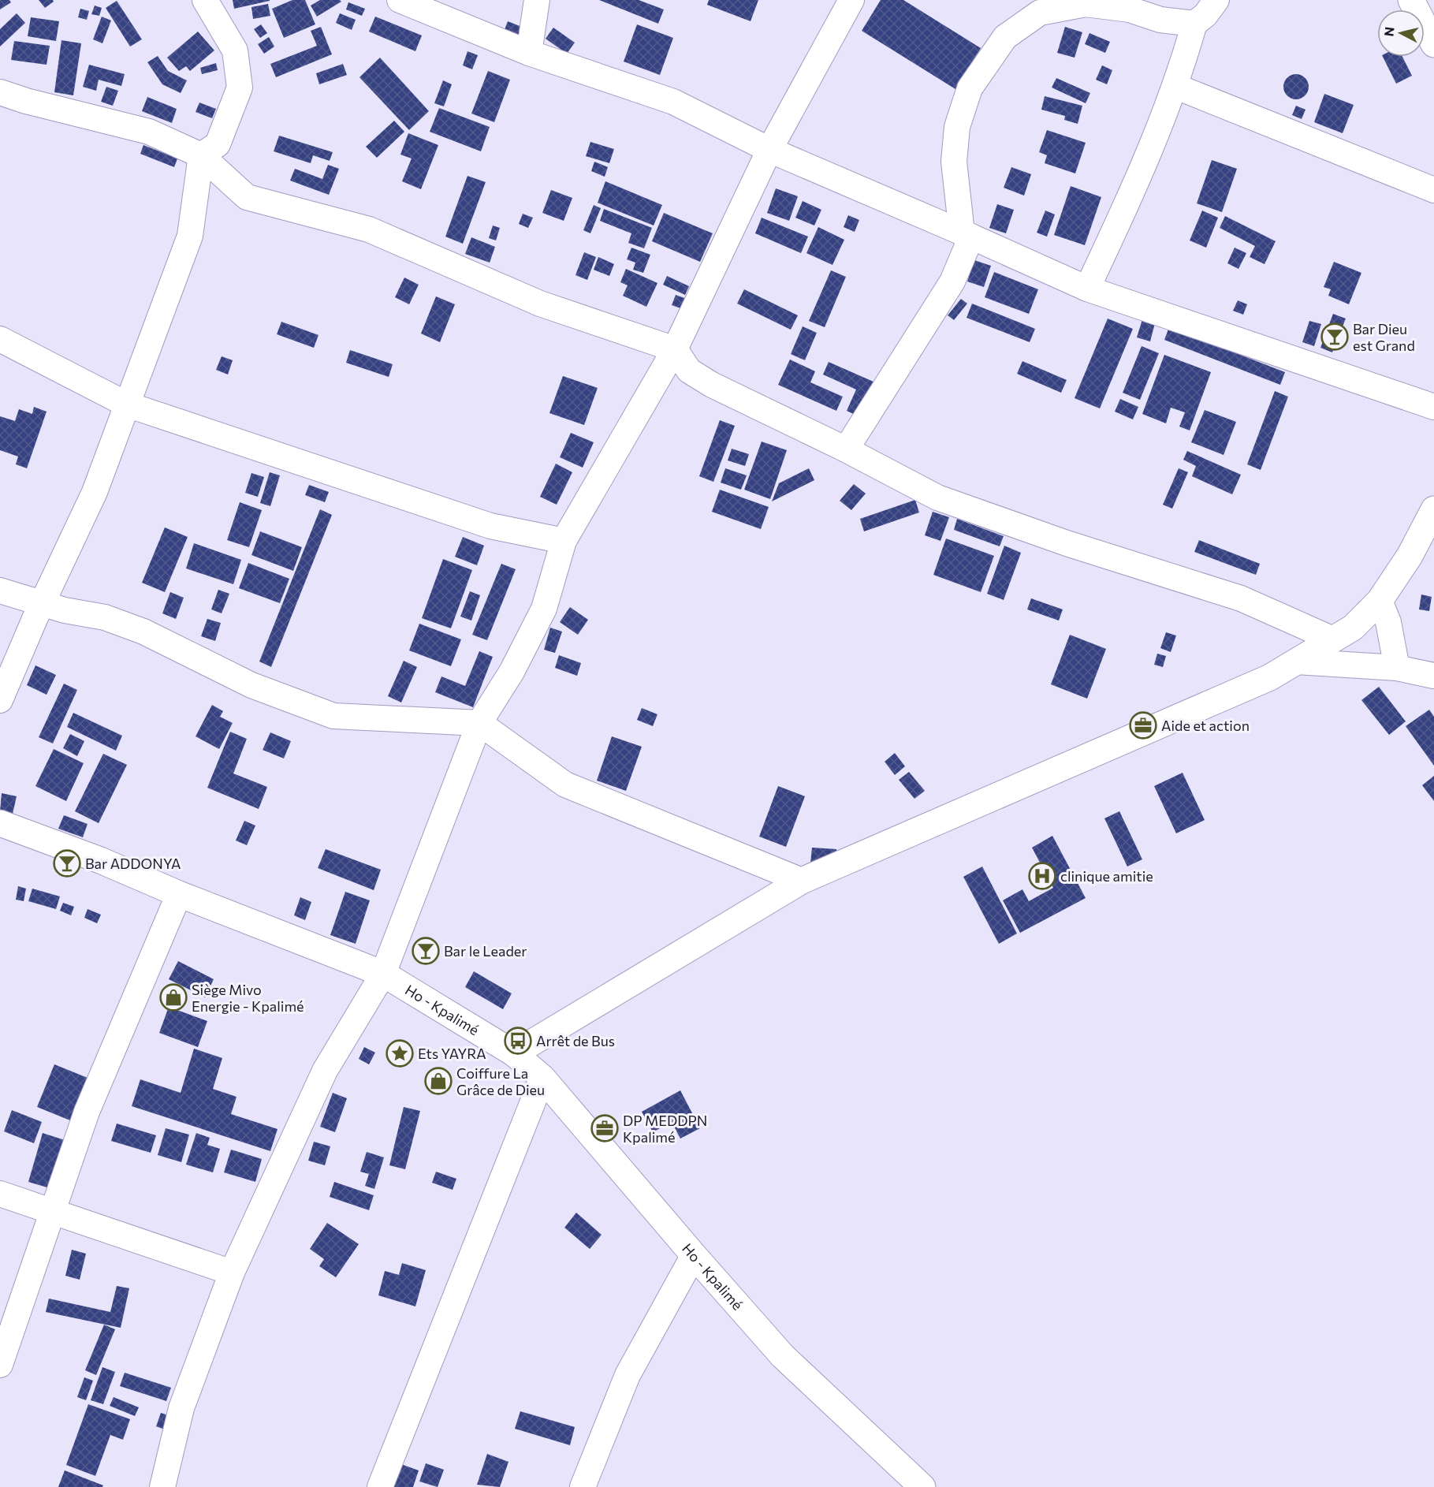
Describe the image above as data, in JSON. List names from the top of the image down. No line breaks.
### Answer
{"streets":{"main road":["Ho - Kpalimé"]},"places":{"bar":["Bar Dieu est Grand","Bar ADDONYA","Bar le Leader"],"office":["Aide et action","DP MEDDPN Kpalimé"],"hospital":["clinique amitie"],"shop":["Siège Mivo Energie - Kpalimé","Coiffure La Grâce de Dieu"],"bus stop":["Arrêt de Bus"],"place":["Ets YAYRA"]},"north":"left"}
